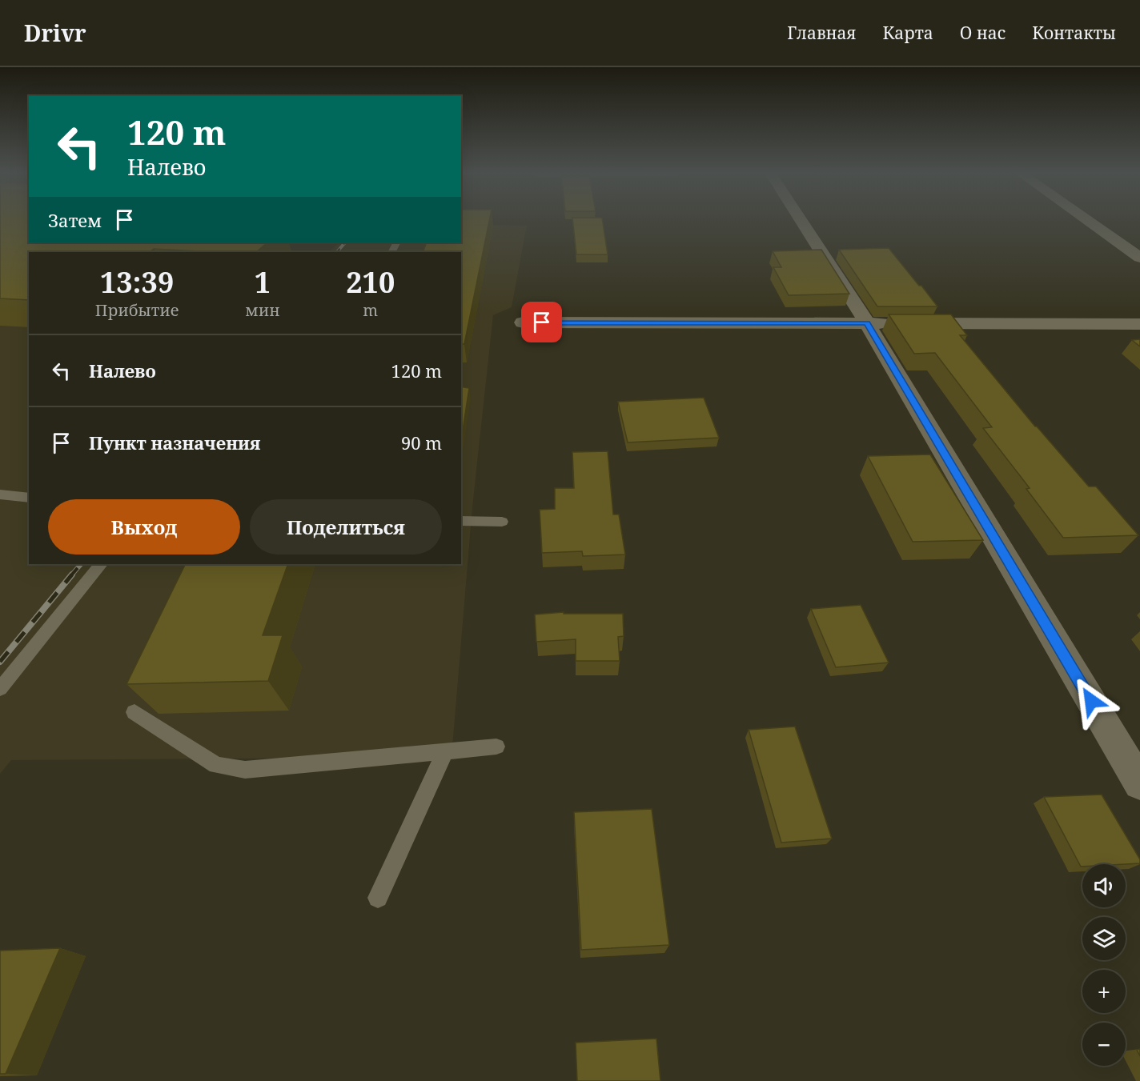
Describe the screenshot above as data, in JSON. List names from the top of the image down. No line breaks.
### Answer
{"page":{"header":"Drivr","nav":["Главная","Карта","О нас","Контакты"],"turn":["120 m","Налево"],"then":"Затем","eta":["13:39","Прибытие","1","мин","210","m"],"list":[{"name":"Налево","value":"120 m"},{"name":"Пункт назначения","value":"90 m"}],"buttons":["Выход","Поделиться"],"map_buttons":["+","−"]}}
